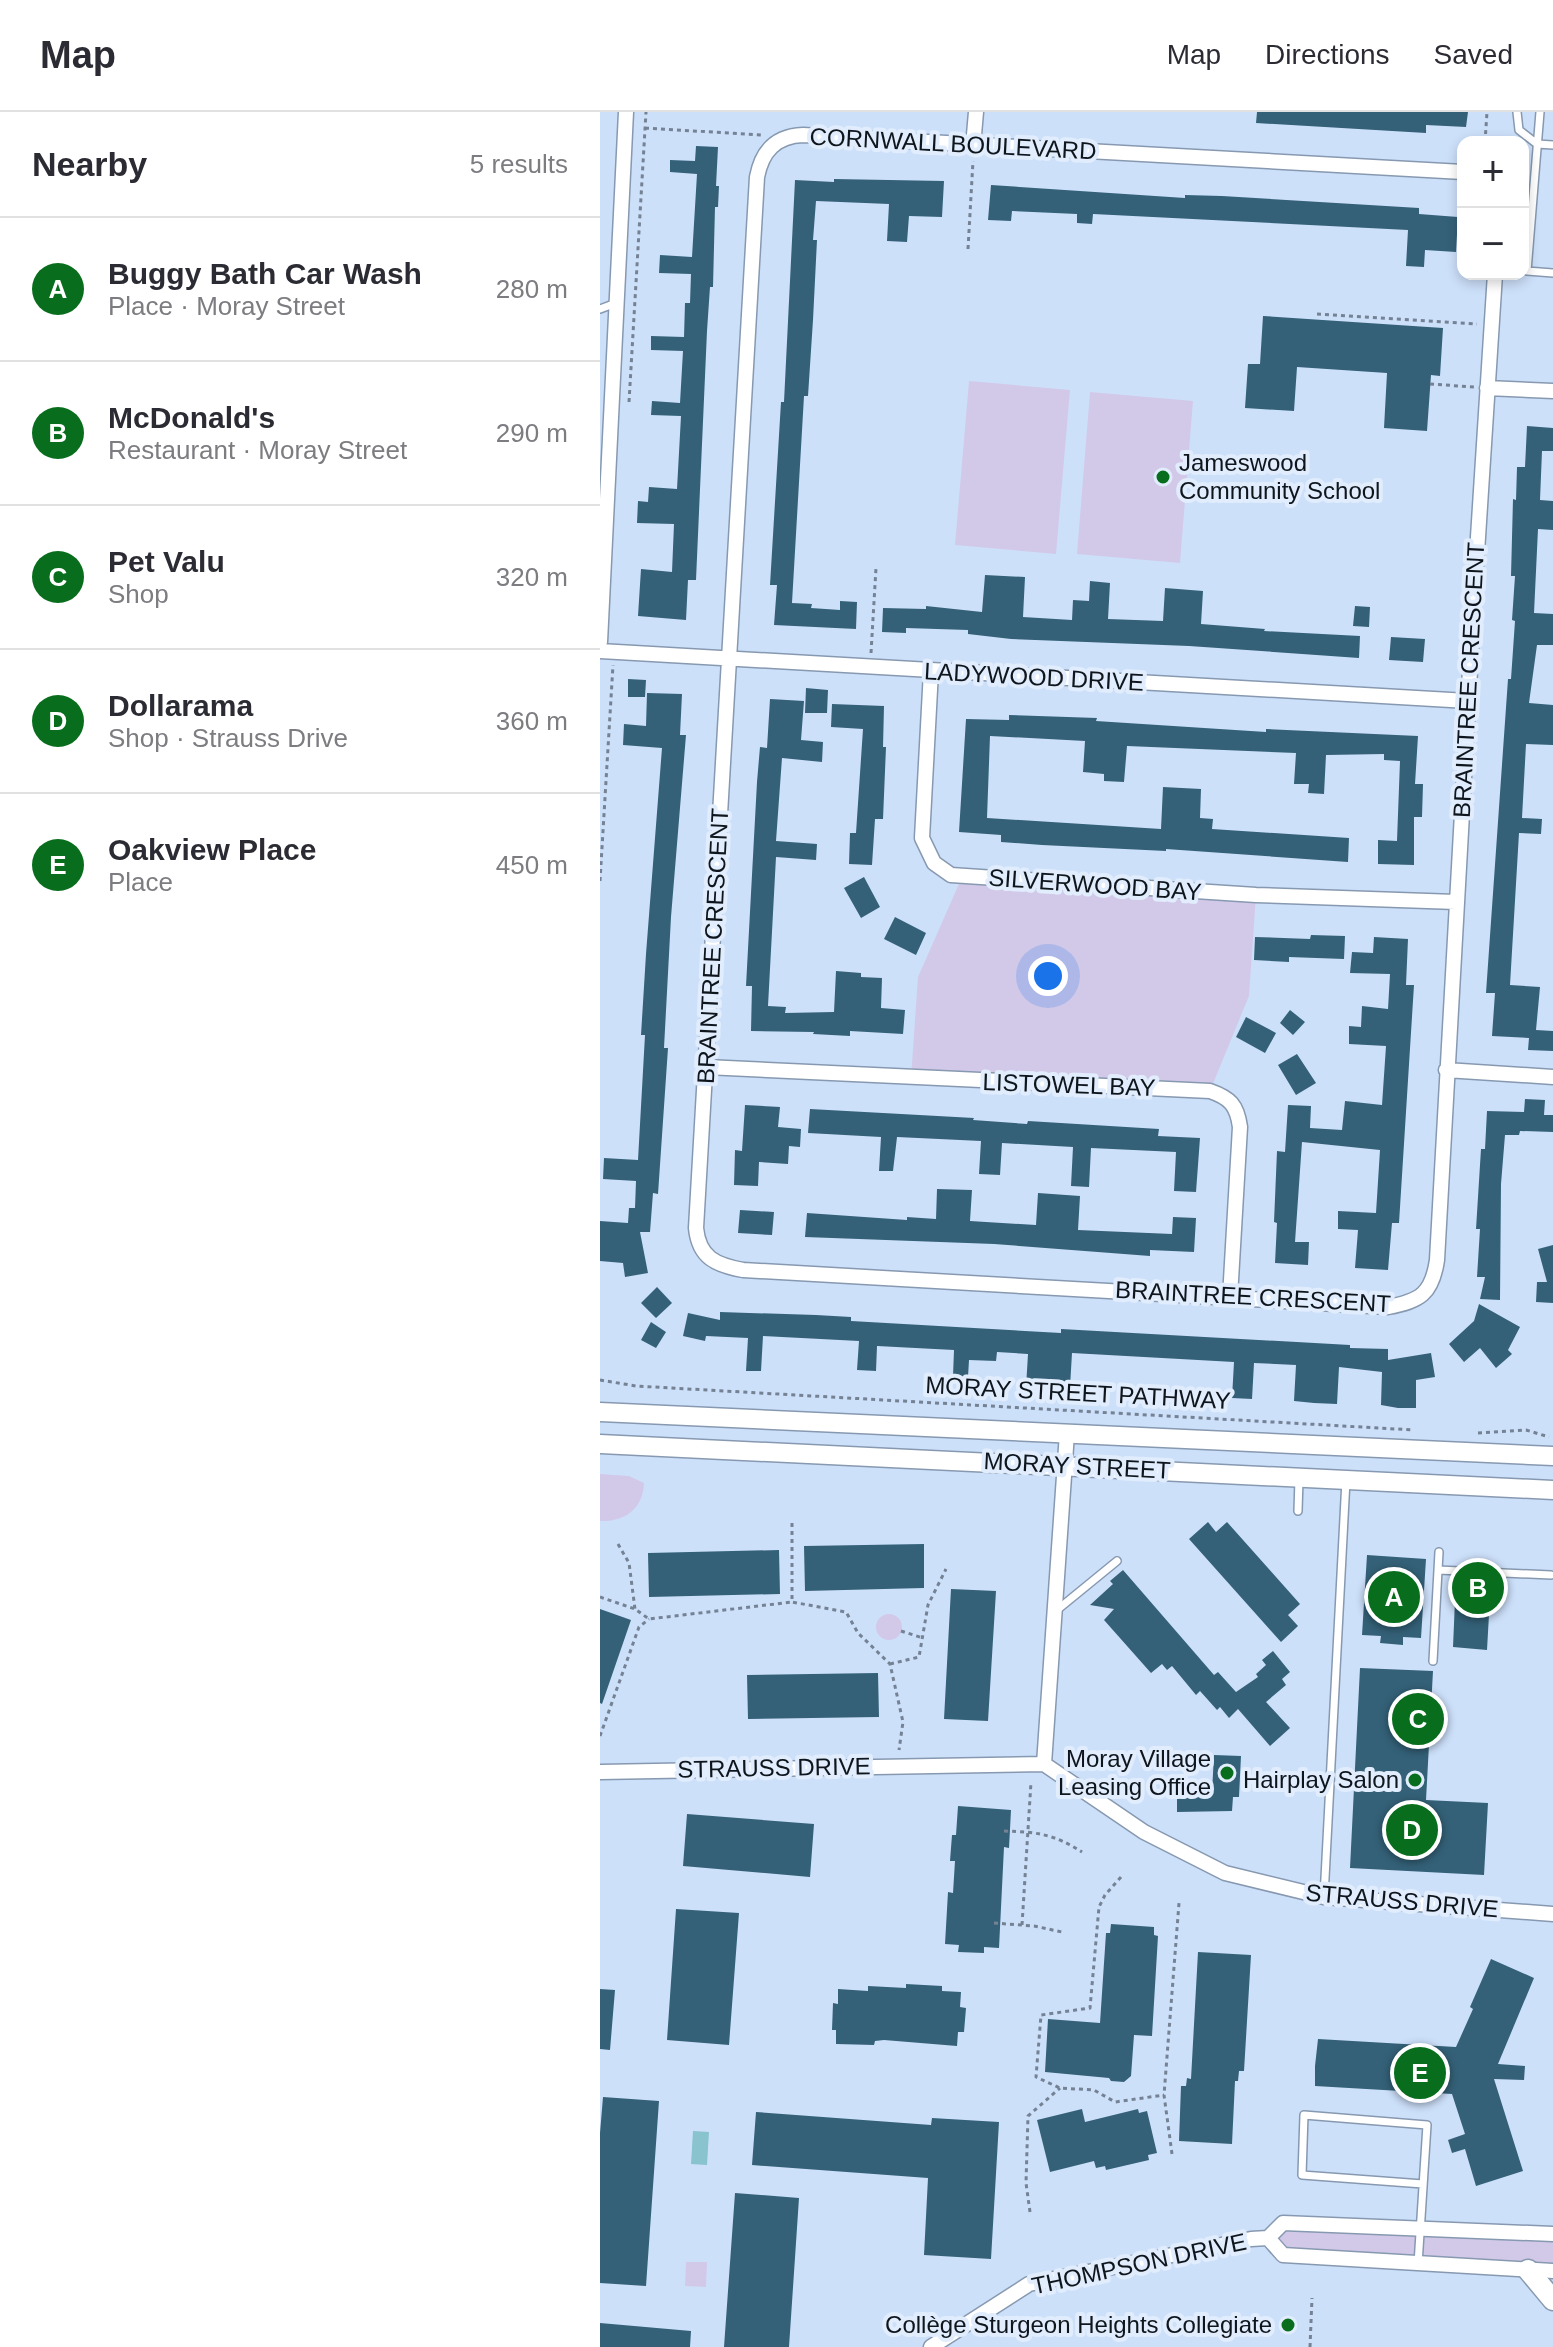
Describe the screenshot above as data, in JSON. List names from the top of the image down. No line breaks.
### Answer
{"streets":{"street":["CORNWALL BOULEVARD","LADYWOOD DRIVE","BRAINTREE CRESCENT","SILVERWOOD BAY","LISTOWEL BAY","MORAY STREET","STRAUSS DRIVE","THOMPSON DRIVE"],"path":["MORAY STREET PATHWAY"]},"crossings":[["CORNWALL BOULEVARD","LADYWOOD DRIVE"],["CORNWALL BOULEVARD","BRAINTREE CRESCENT"],["LADYWOOD DRIVE","BRAINTREE CRESCENT"],["LADYWOOD DRIVE","SILVERWOOD BAY"],["BRAINTREE CRESCENT","SILVERWOOD BAY"],["BRAINTREE CRESCENT","LISTOWEL BAY"]],"places":["Jameswood Community School","Moray Village Leasing Office","Hairplay Salon","Collège Sturgeon Heights Collegiate"],"page":{"header":"Map","nav":["Map","Directions","Saved"],"heading":["Nearby","5 results"],"map_buttons":["+","−"],"list":[{"mark":"A","name":"Buggy Bath Car Wash","note":"Place · Moray Street","value":"280 m"},{"mark":"B","name":"McDonald's","note":"Restaurant · Moray Street","value":"290 m"},{"mark":"C","name":"Pet Valu","note":"Shop","value":"320 m"},{"mark":"D","name":"Dollarama","note":"Shop · Strauss Drive","value":"360 m"},{"mark":"E","name":"Oakview Place","note":"Place","value":"450 m"}],"pins":["B","A","C","D","E"]}}
